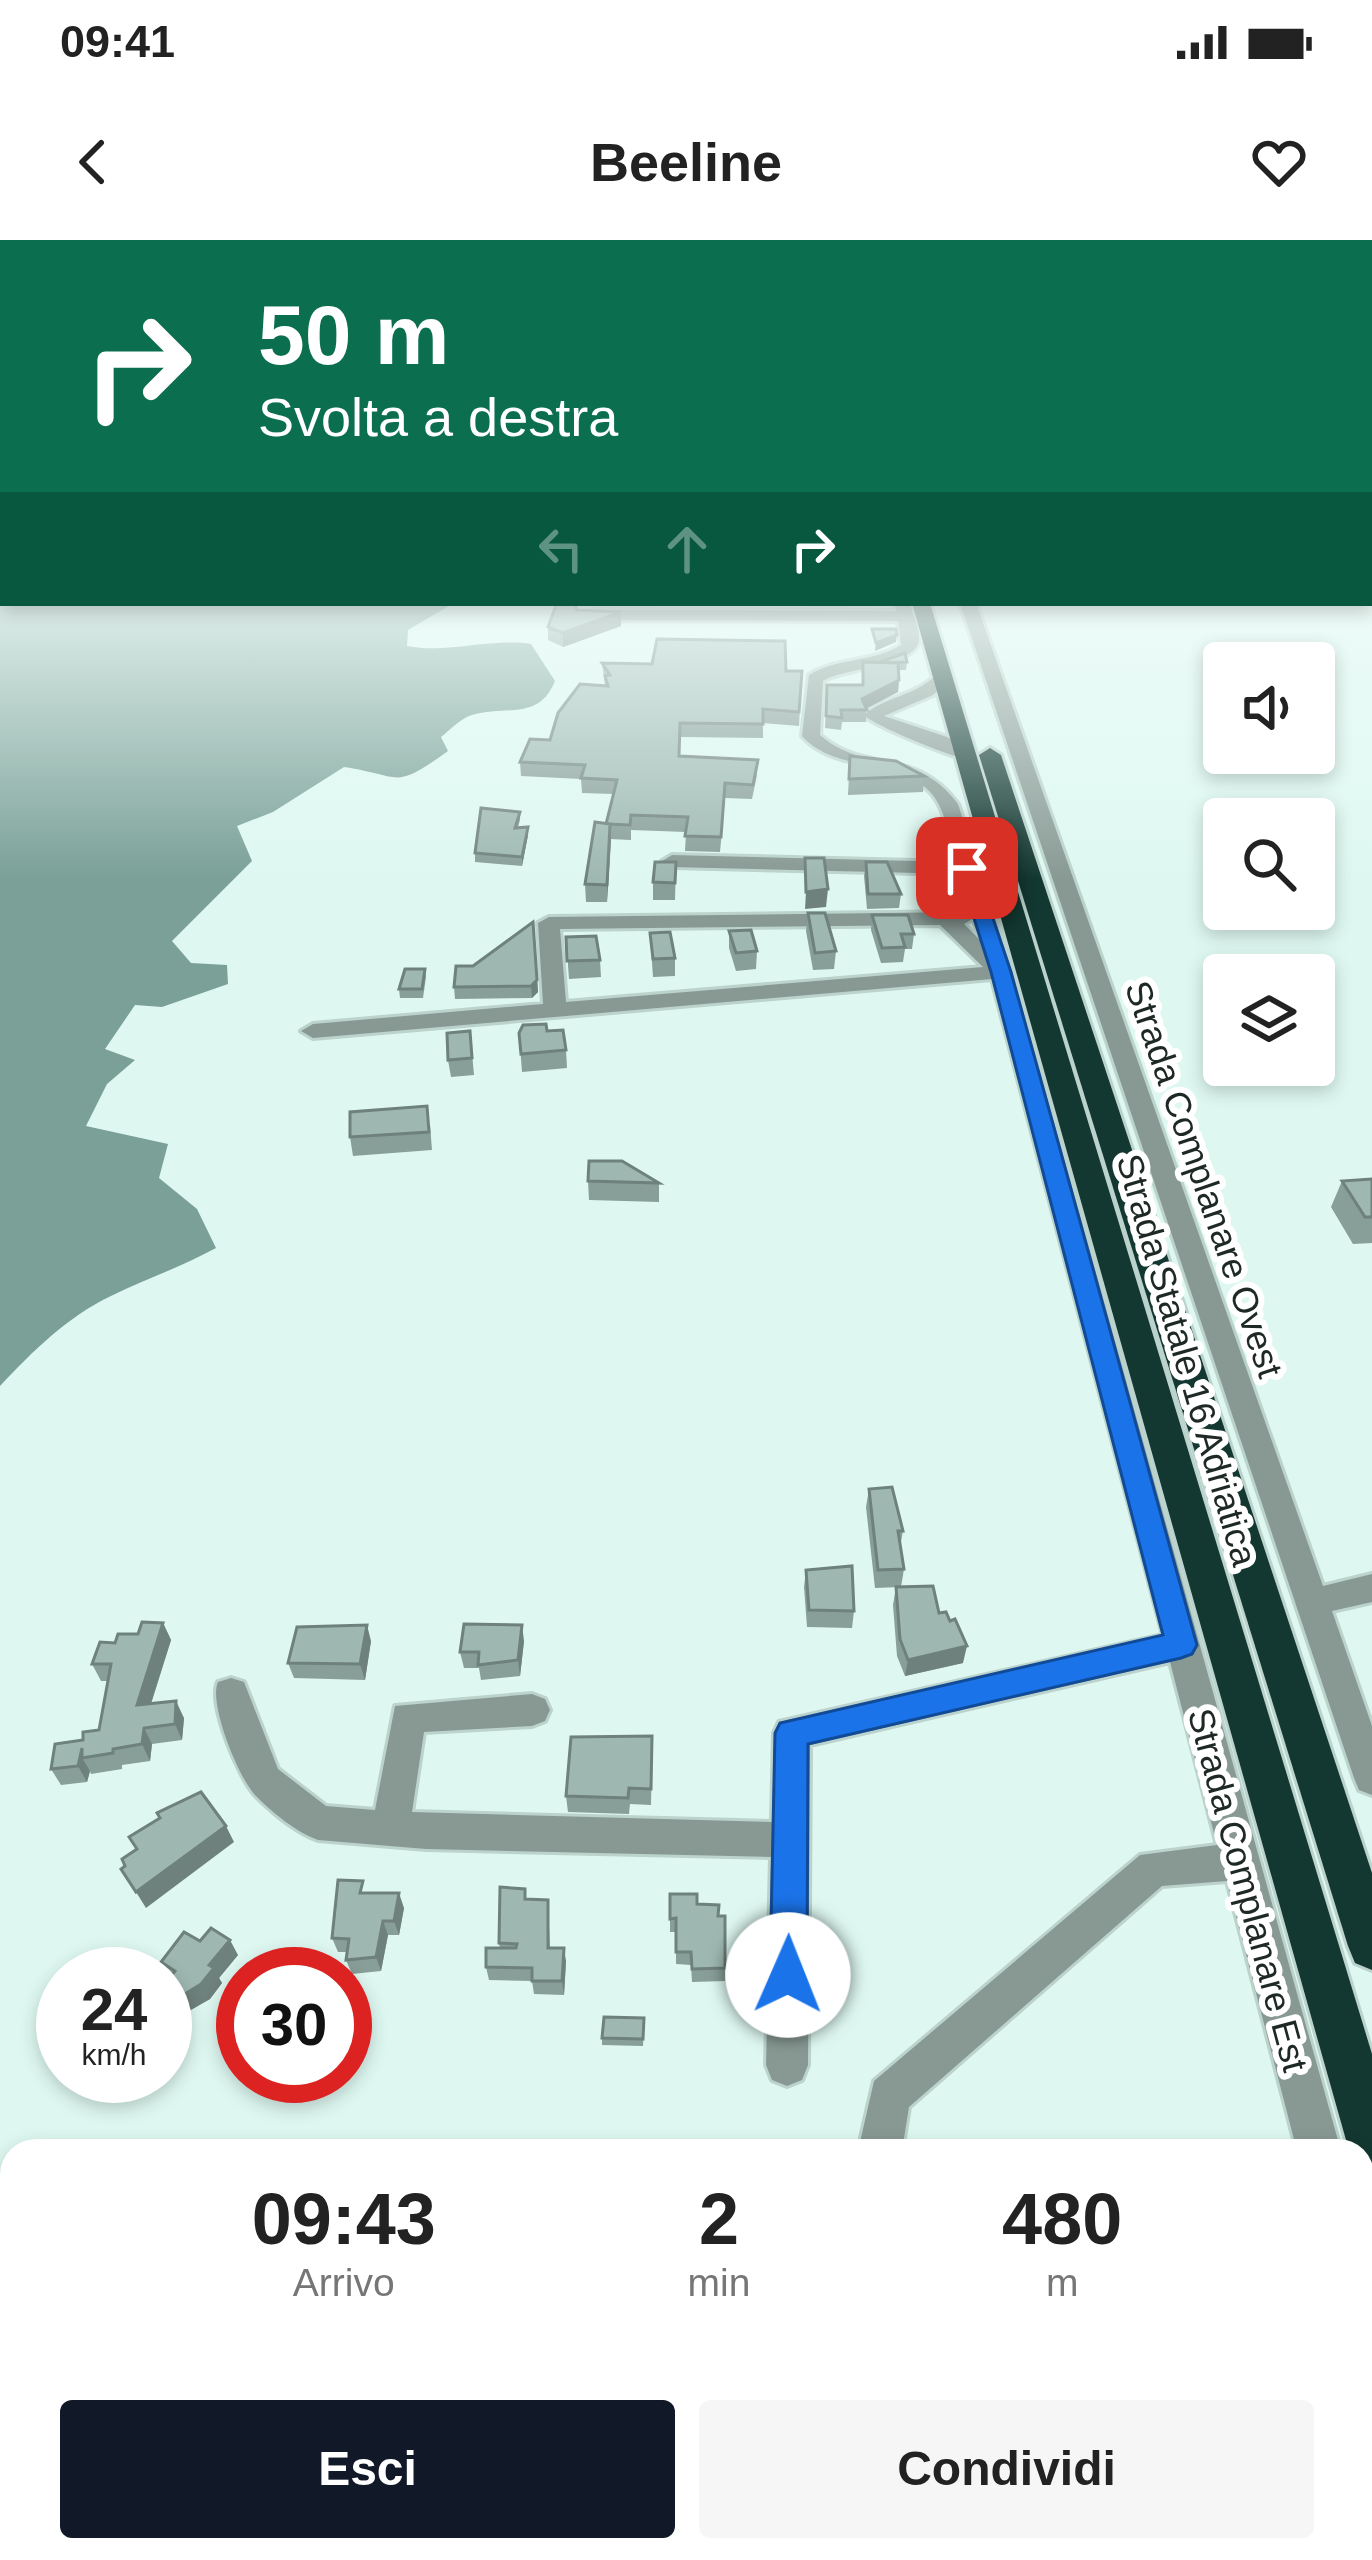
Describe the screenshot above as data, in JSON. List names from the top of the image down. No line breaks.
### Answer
{"streets":{"highway":["Strada Statale 16 Adriatica"],"street":["Strada Complanare Ovest","Strada Complanare Est"]},"page":{"status":"09:41","header":"Beeline","turn":["50 m","Svolta a destra"],"speed":"24 km/h","limit":"30","eta":["09:43","Arrivo","2","min","480","m"],"buttons":["Esci","Condividi"]}}
